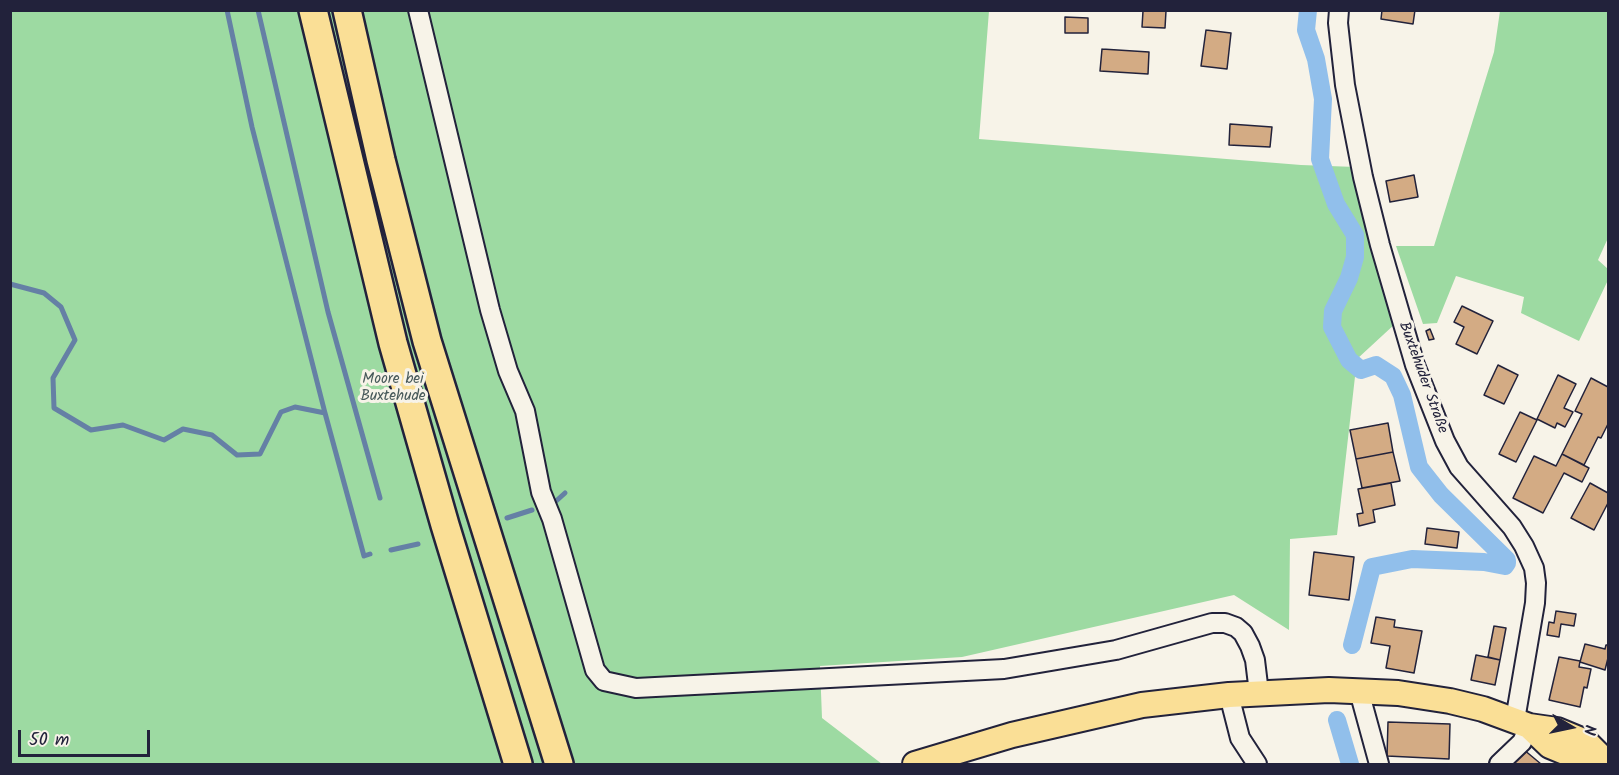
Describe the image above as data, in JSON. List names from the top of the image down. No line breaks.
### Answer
{"streets":{"street":["Buxtehuder Straße"]},"parks":["Moore bei Buxtehude"],"scale_bar":"50 m","north":"right"}
